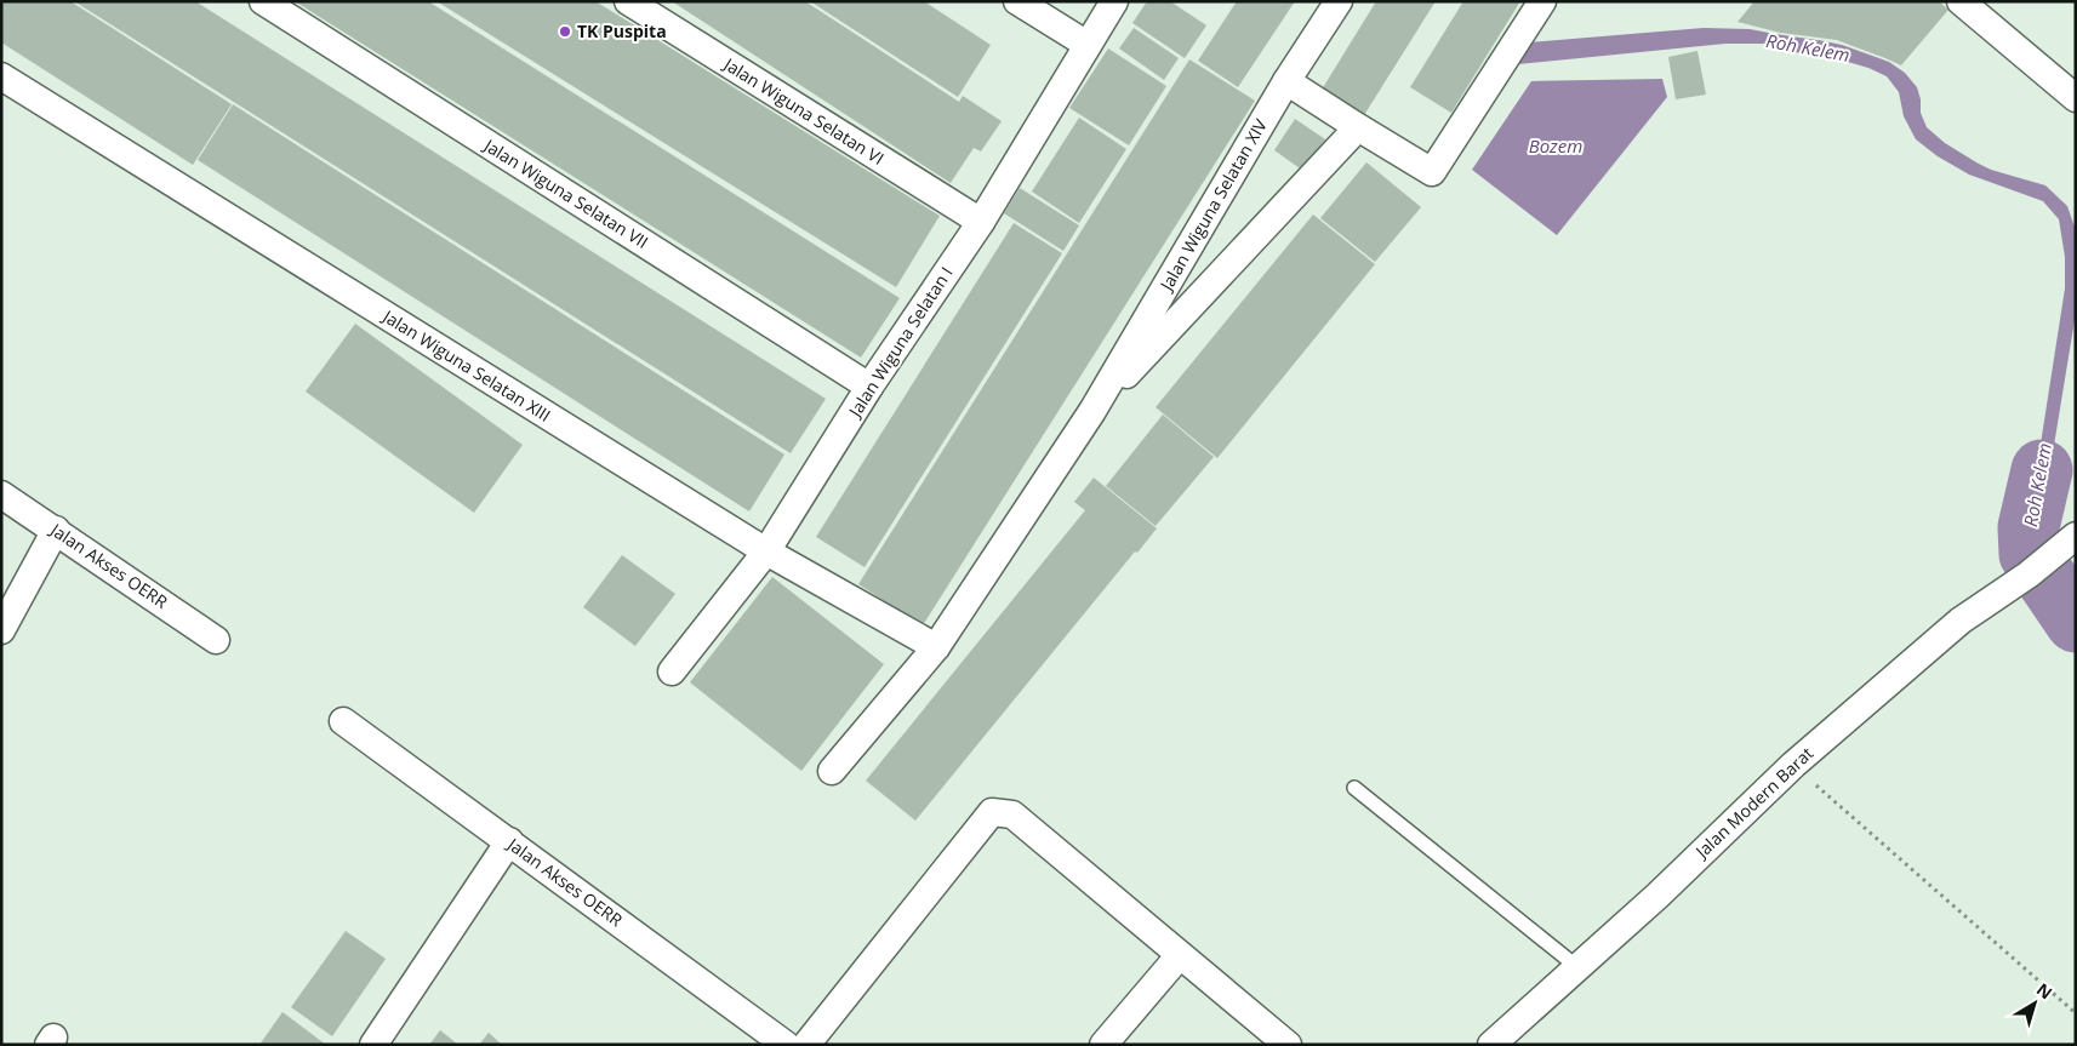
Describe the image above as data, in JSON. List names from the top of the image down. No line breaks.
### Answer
{"streets":{"street":["Jalan Wiguna Selatan VI","Jalan Wiguna Selatan VII","Jalan Wiguna Selatan XIV","Jalan Wiguna Selatan I","Jalan Wiguna Selatan XIII","Jalan Akses OERR","Jalan Modern Barat"]},"crossings":[["Jalan Wiguna Selatan VI","Jalan Wiguna Selatan I"],["Jalan Wiguna Selatan VII","Jalan Wiguna Selatan I"],["Jalan Wiguna Selatan XIV","Jalan Wiguna Selatan XIII"],["Jalan Wiguna Selatan I","Jalan Wiguna Selatan XIII"]],"water":["Roh Kelem","Bozem"],"places":["TK Puspita"],"north":"top right"}
